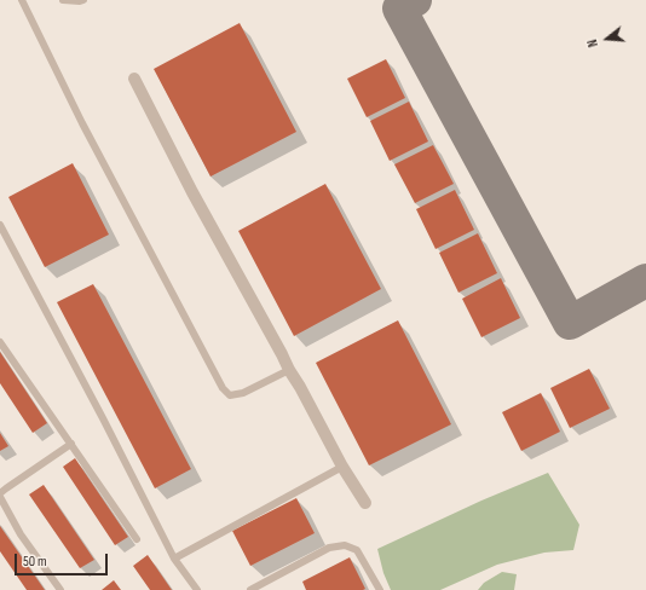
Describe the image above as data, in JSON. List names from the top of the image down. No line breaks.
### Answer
{"scale_bar":"50 m","north":"left"}
